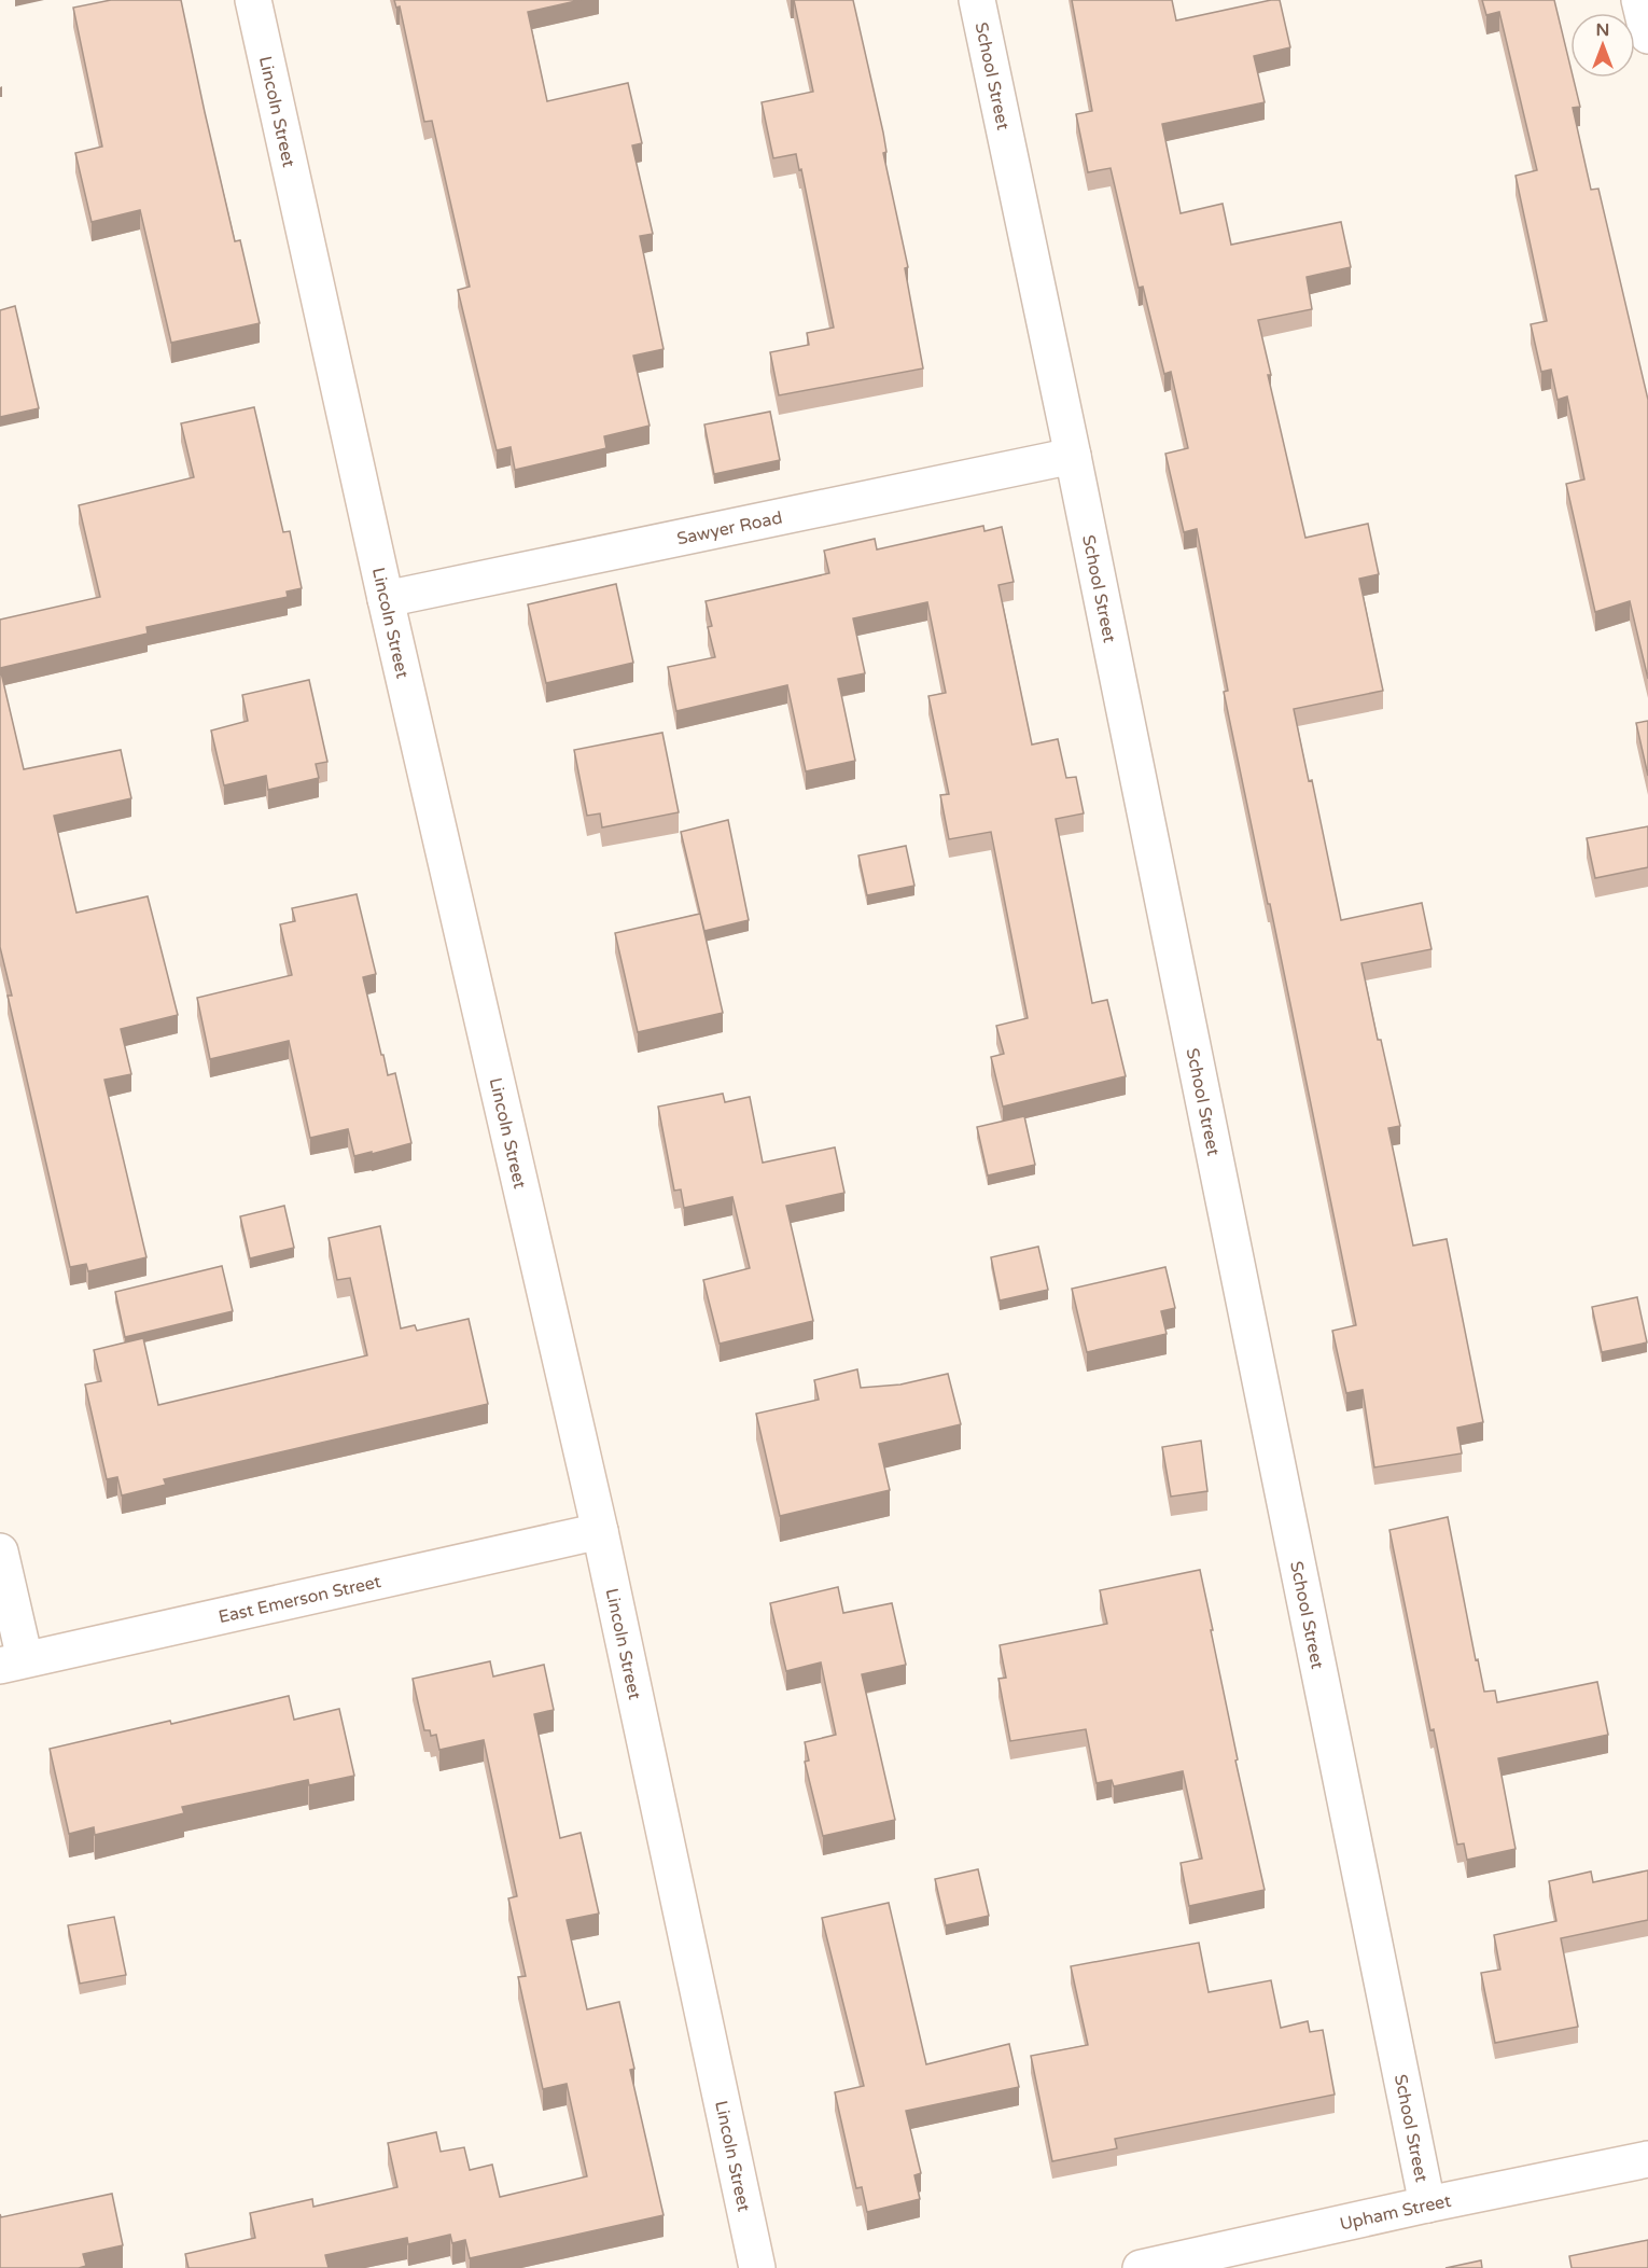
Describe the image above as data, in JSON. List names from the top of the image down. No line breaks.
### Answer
{"streets":{"street":["School Street","Lincoln Street","Sawyer Road","East Emerson Street","Upham Street"]},"crossings":[["School Street","Sawyer Road"],["School Street","Upham Street"],["Lincoln Street","Sawyer Road"],["Lincoln Street","East Emerson Street"]],"north":"top"}
